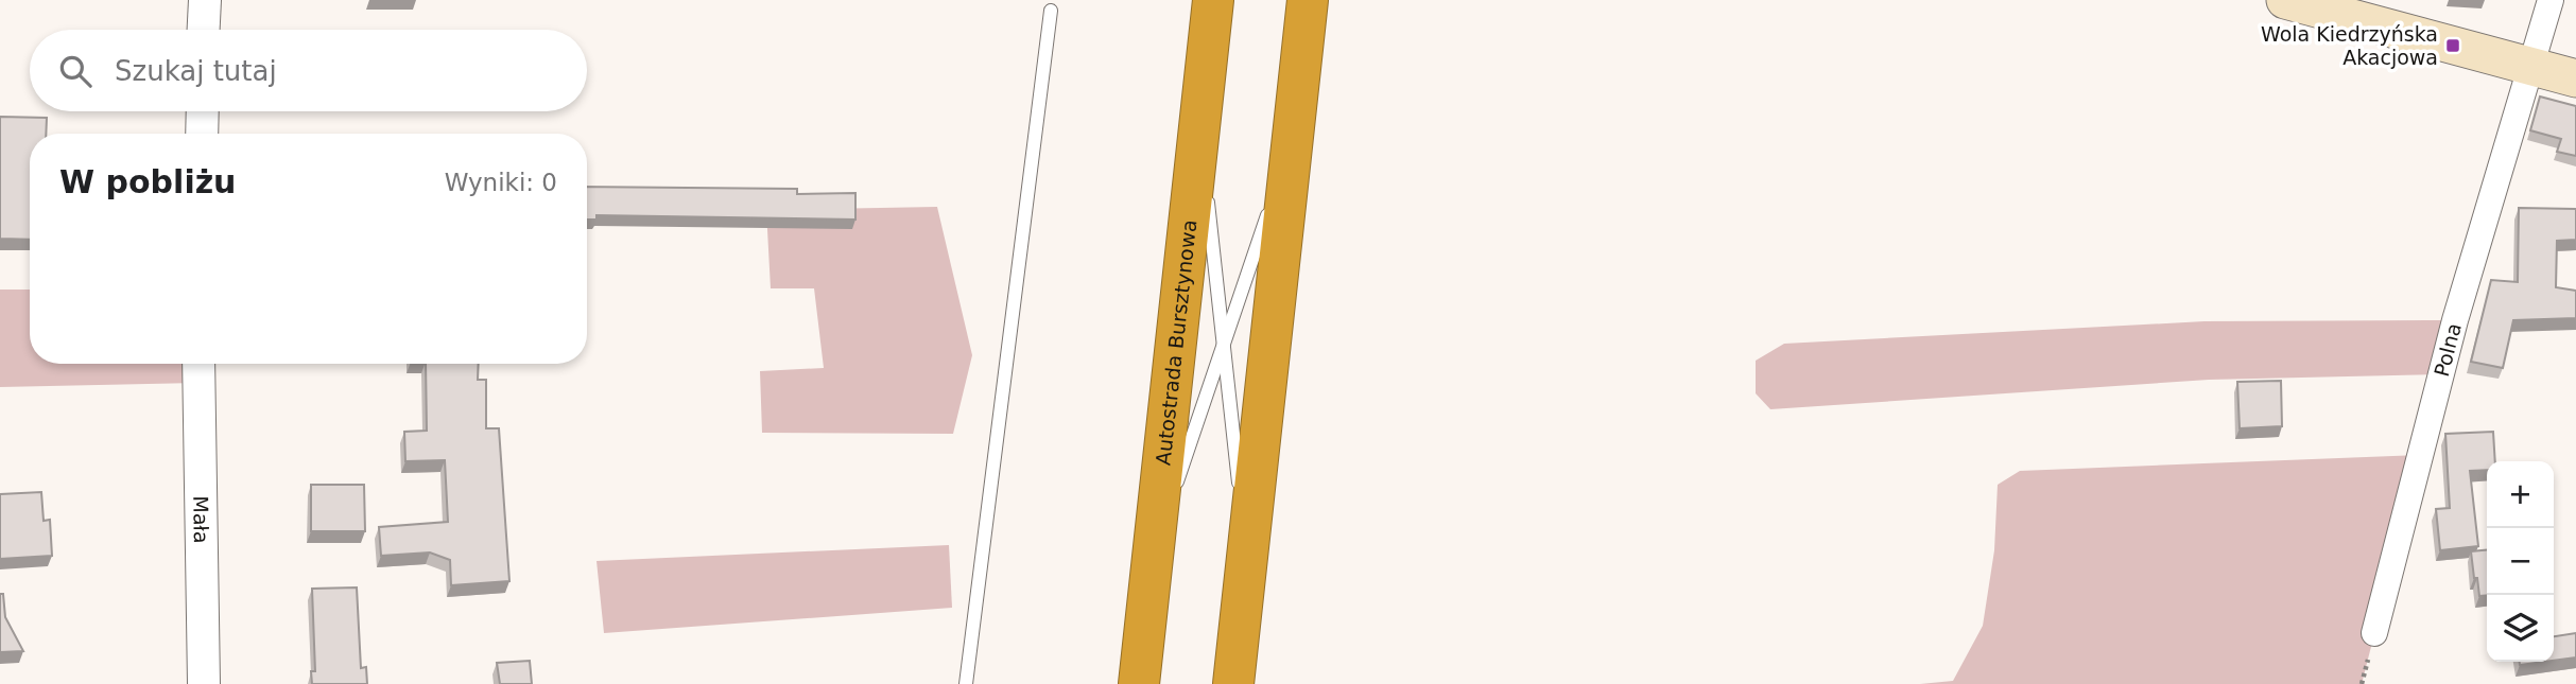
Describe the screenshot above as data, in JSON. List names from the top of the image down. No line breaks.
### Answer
{"streets":{"highway":["Autostrada Bursztynowa"],"street":["Polna","Mała"]},"places":{"transit":["Wola Kiedrzyńska Akacjowa"]},"page":{"search":"Szukaj tutaj","heading":["W pobliżu","Wyniki: 0"],"map_buttons":["+","−"]}}
